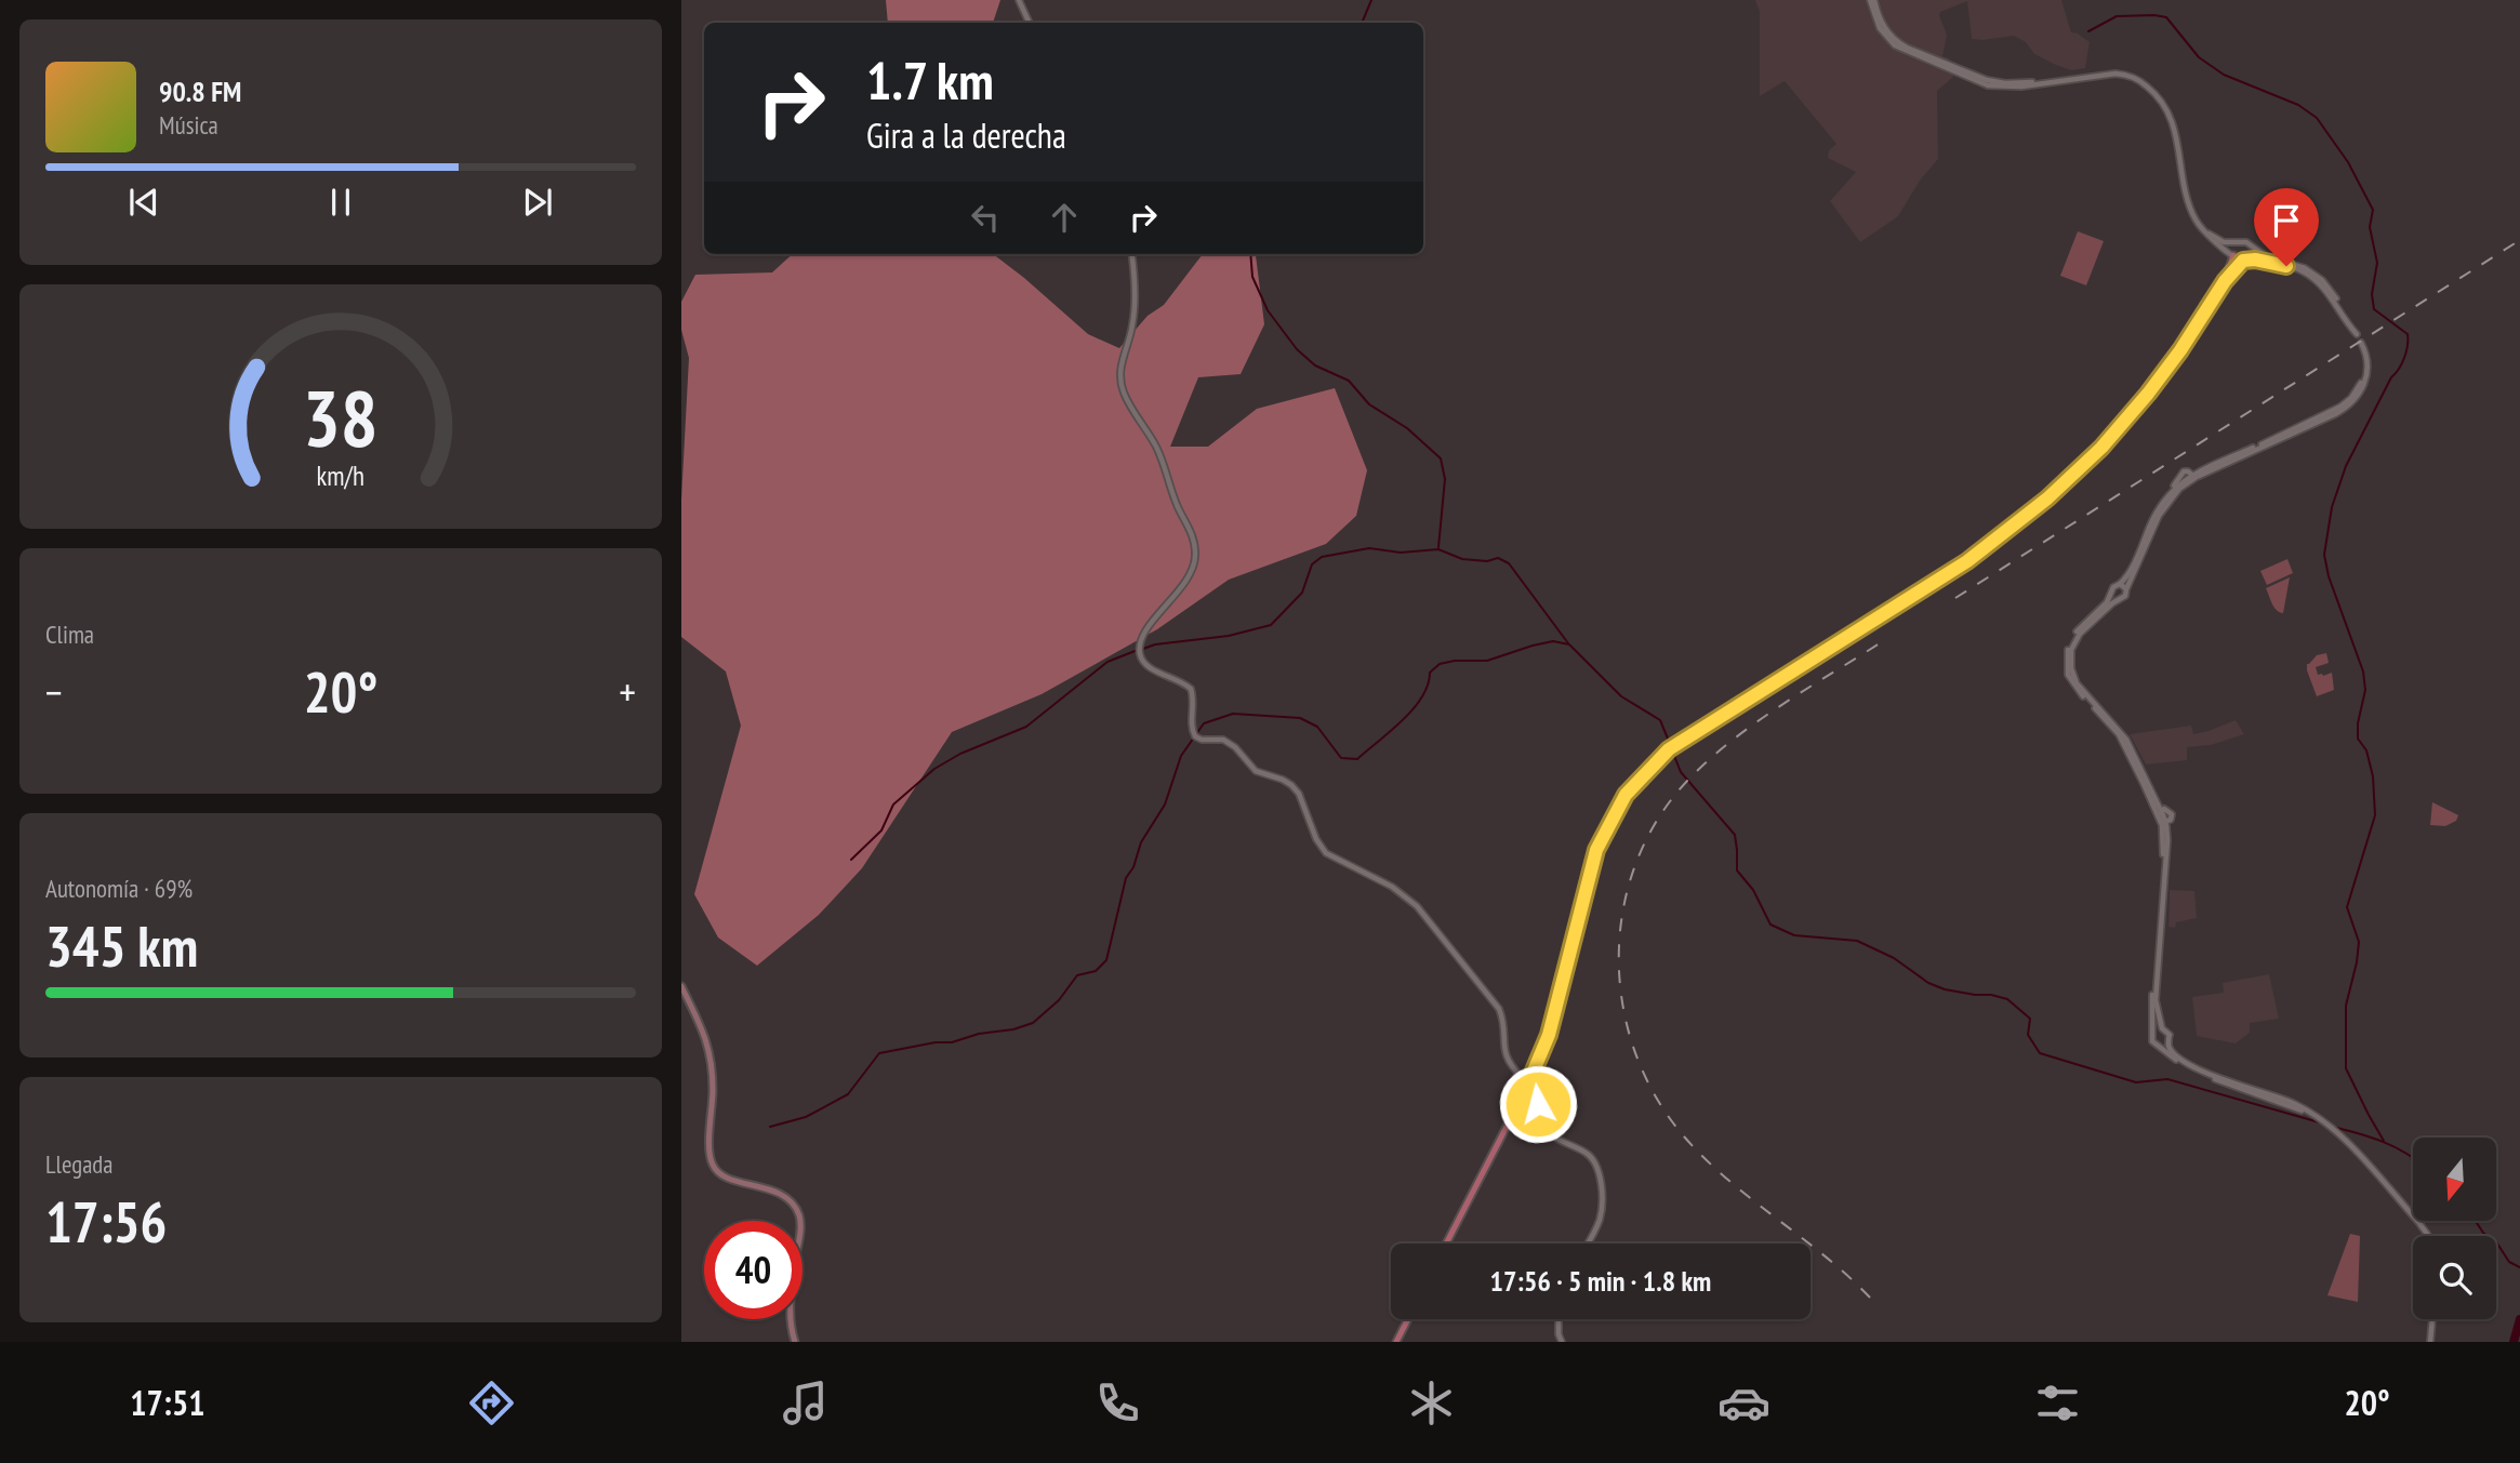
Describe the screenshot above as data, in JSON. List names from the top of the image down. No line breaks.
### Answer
{"north":"bottom","page":{"turn":["1.7 km","Gira a la derecha"],"song":["90.8 FM","Música"],"tile":["Clima",["Autonomía · 69%","345 km"],["Llegada","17:56"]],"heat":["−","20°","+"],"limit":"40","trip":"17:56 · 5 min · 1.8 km","tabs":["17:51","20°"],"gauge":["38","km/h"]}}
